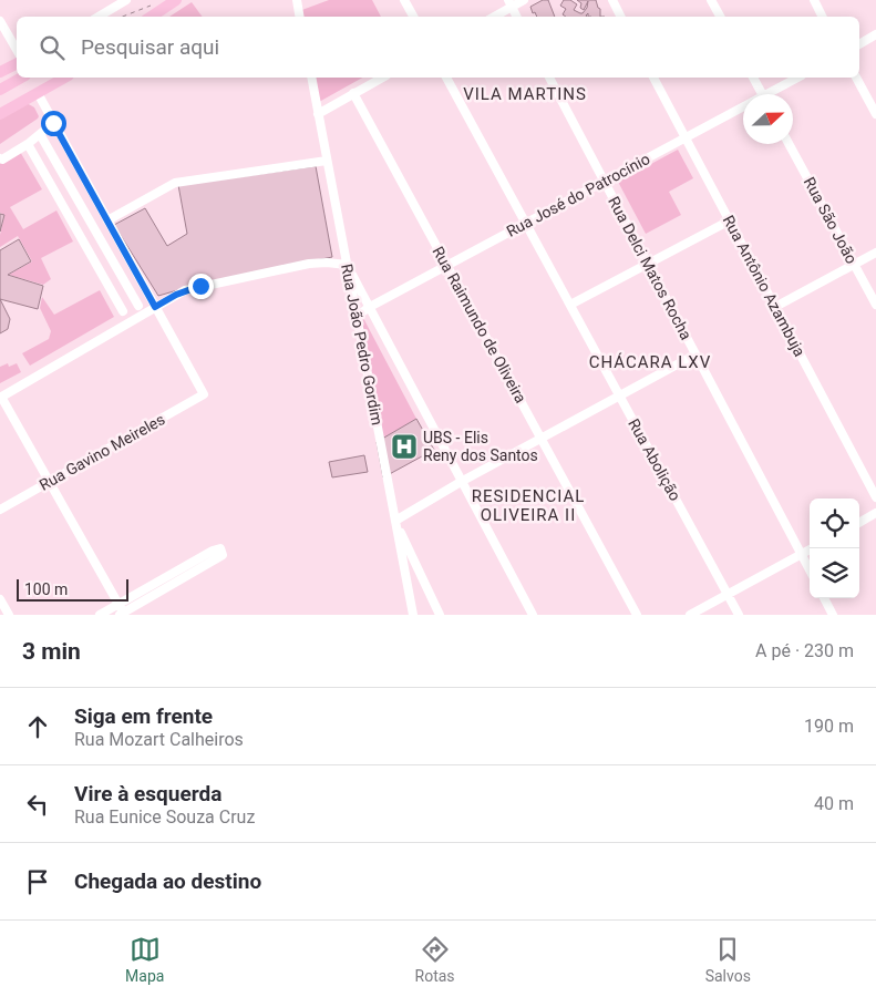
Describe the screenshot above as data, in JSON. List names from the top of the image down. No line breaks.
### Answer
{"streets":{"street":["Rua José do Patrocínio","Rua São João","Rua Delci Matos Rocha","Rua Antônio Azambuja","Rua Raimundo de Oliveira","Rua João Pedro Gordim","Rua Gavino Meireles","Rua Abolição"]},"crossings":[["Rua José do Patrocínio","Rua Delci Matos Rocha"],["Rua José do Patrocínio","Rua Antônio Azambuja"],["Rua José do Patrocínio","Rua Raimundo de Oliveira"],["Rua José do Patrocínio","Rua João Pedro Gordim"],["Rua José do Patrocínio","Rua Abolição"]],"districts":["VILA MARTINS","CHÁCARA LXV","RESIDENCIAL OLIVEIRA II"],"places":{"hospital":["UBS - Elis Reny dos Santos"]},"scale_bar":"100 m","north":"right","page":{"search":"Pesquisar aqui","scale":"100 m","heading":["3 min","A pé · 230 m"],"list":[["Siga em frente","Rua Mozart Calheiros","190 m"],["Vire à esquerda","Rua Eunice Souza Cruz","40 m"],"Chegada ao destino"],"nav":["Mapa","Rotas","Salvos"]}}
